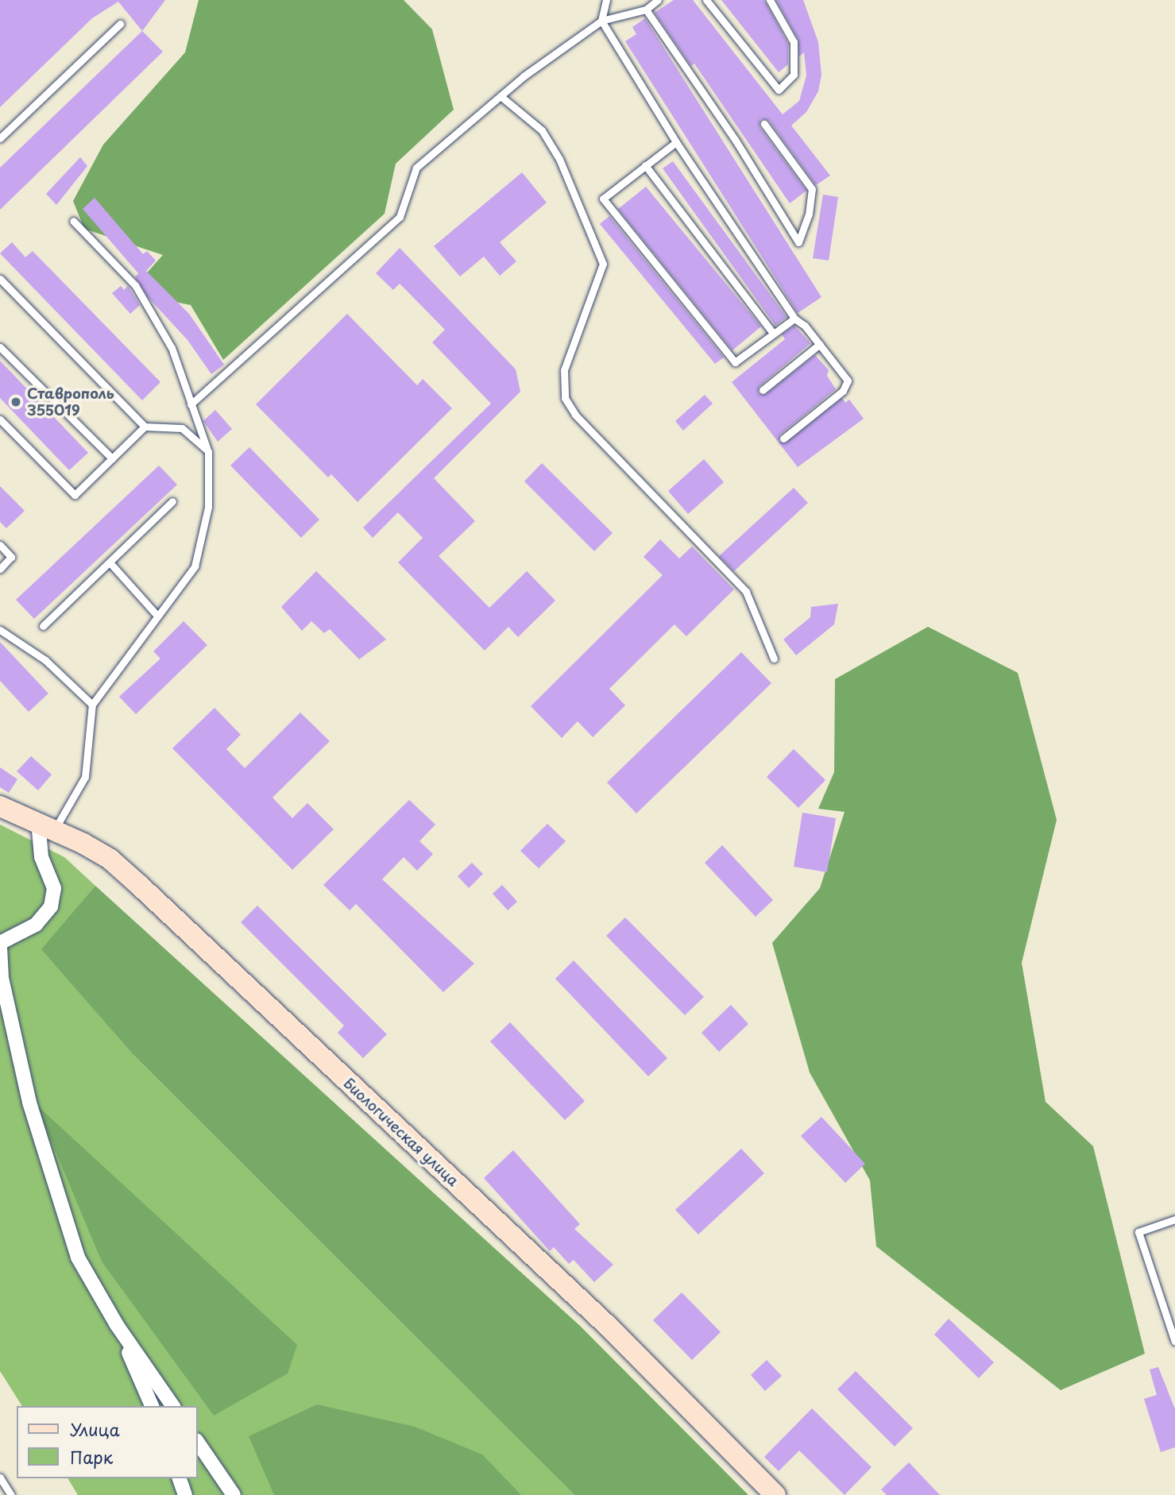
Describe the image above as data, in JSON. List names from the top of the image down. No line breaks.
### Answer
{"streets":{"street":["Биологическая улица"]},"places":["Ставрополь 355019"],"legend":["Улица","Парк"]}
